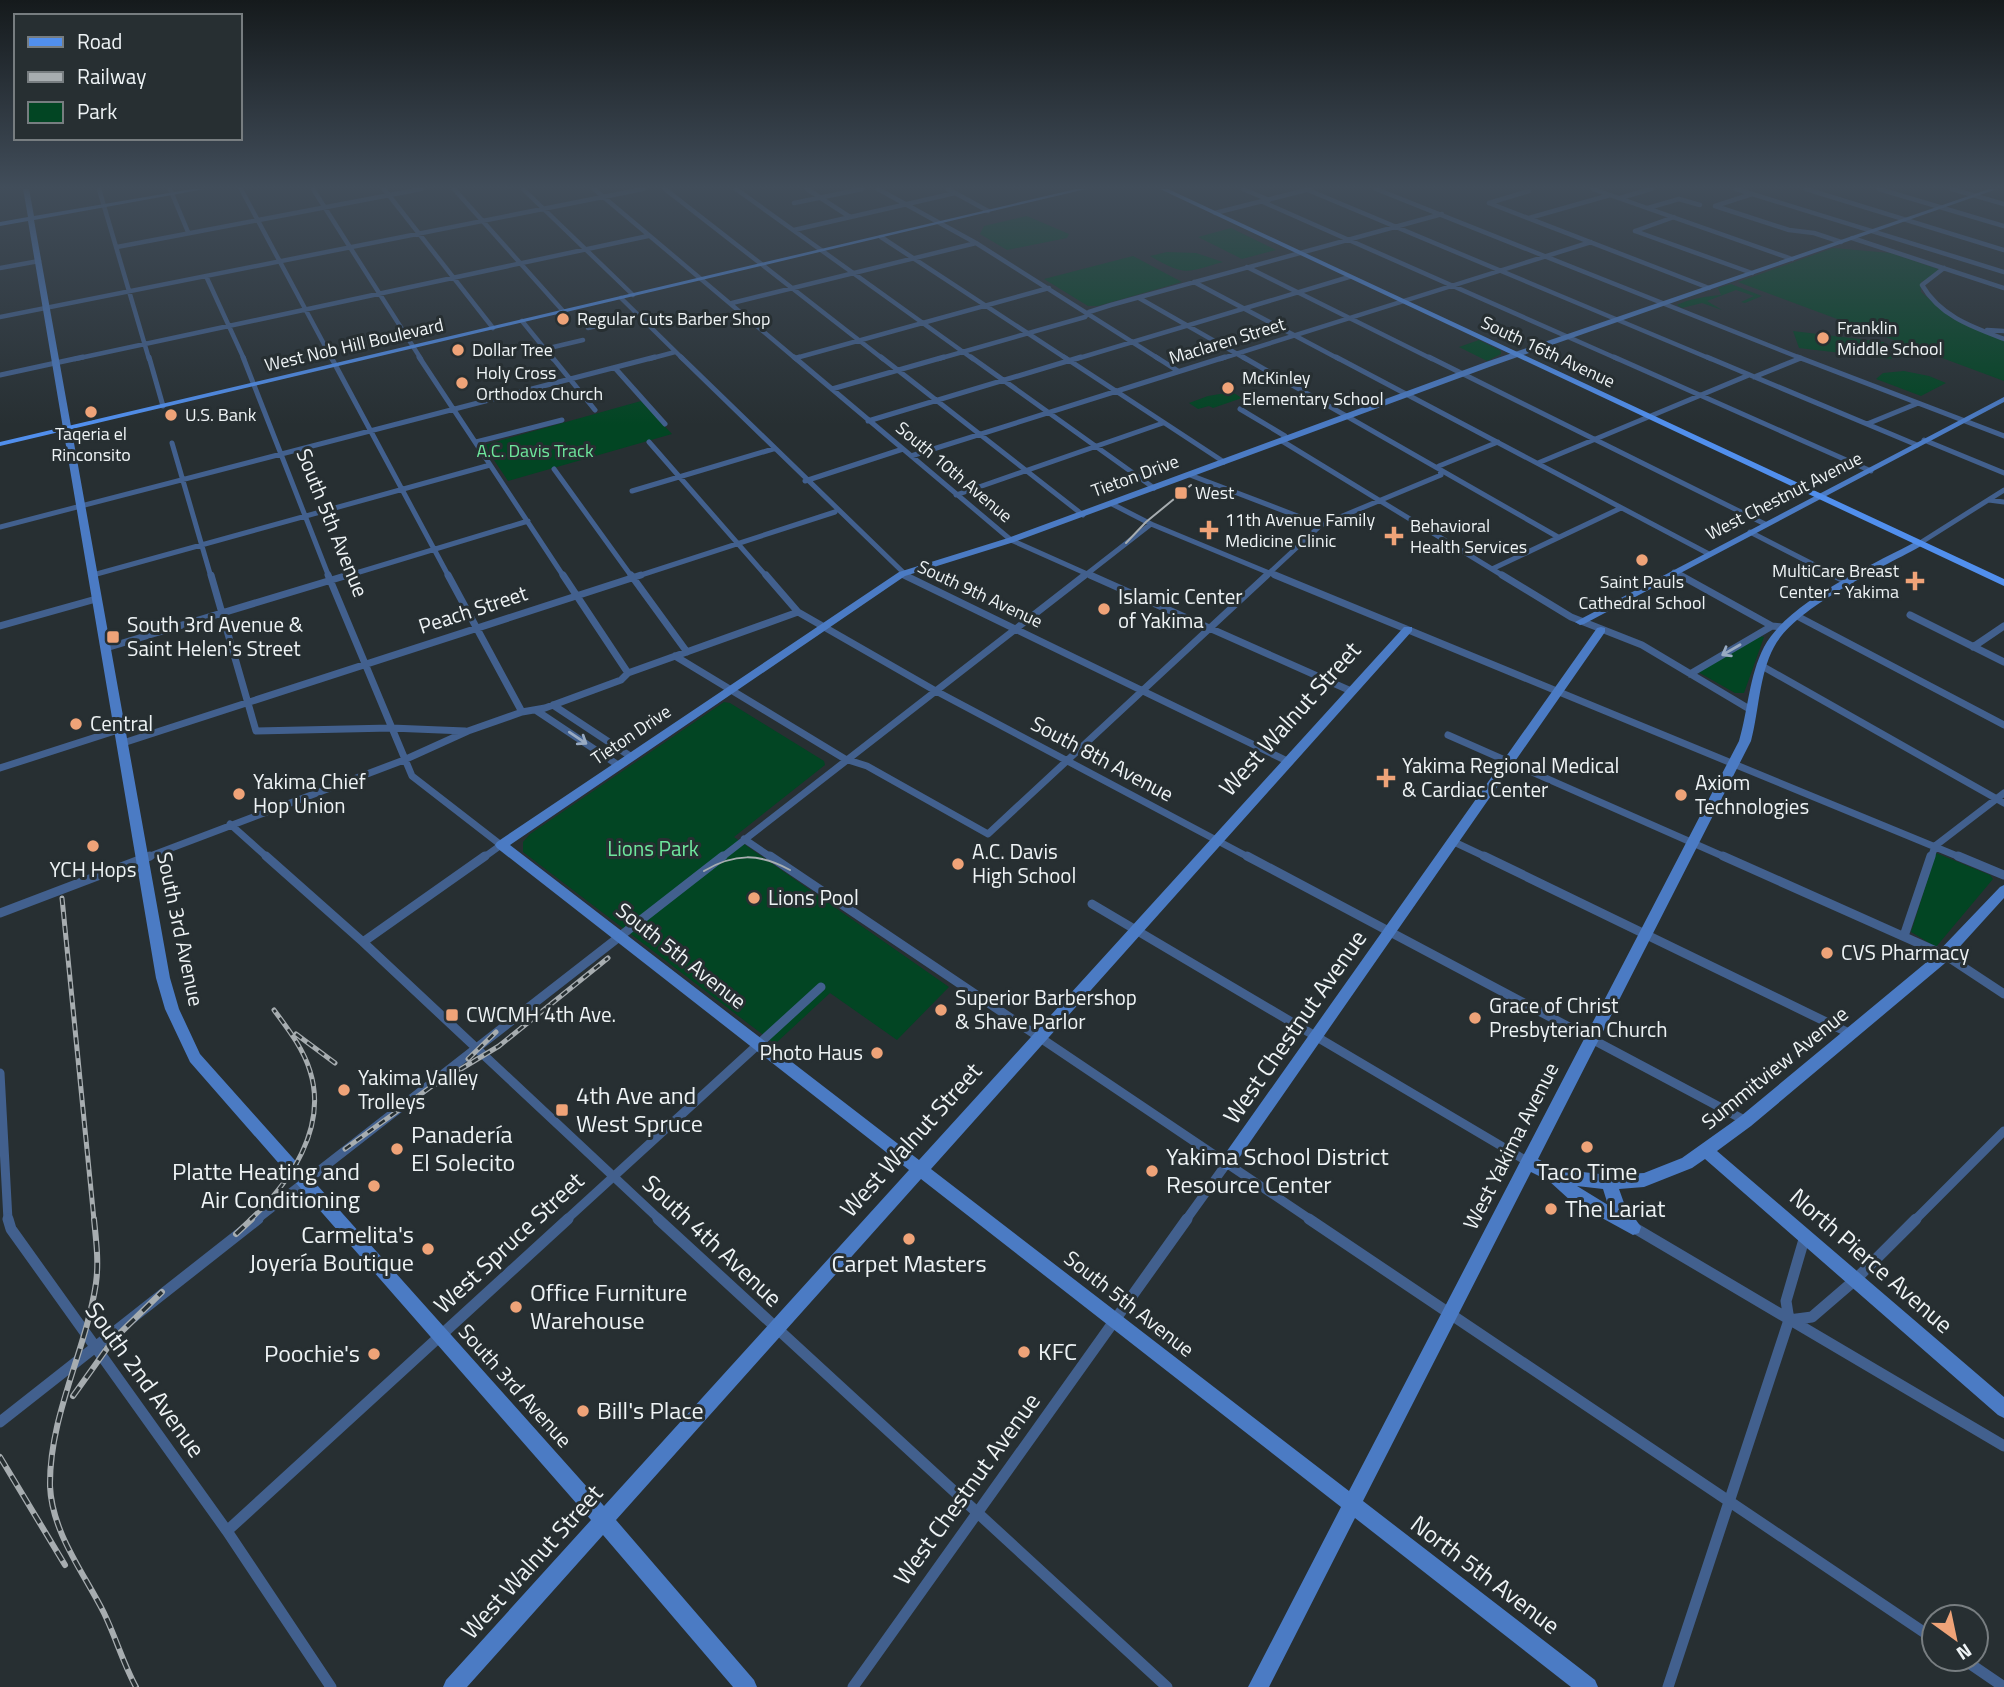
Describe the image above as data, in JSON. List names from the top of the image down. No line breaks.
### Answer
{"streets":{"main road":["West Nob Hill Boulevard","South 16th Avenue","Tieton Drive","South 5th Avenue","South 3rd Avenue"],"street":["Maclaren Street","South 10th Avenue","West Chestnut Avenue","South 9th Avenue","Peach Street","West Walnut Street","South 8th Avenue","Summitview Avenue","West Yakima Avenue","South 4th Avenue","West Spruce Street","North Pierce Avenue","South 2nd Avenue","North 5th Avenue"]},"crossings":[["Maclaren Street","South 16th Avenue"],["Maclaren Street","South 10th Avenue"],["West Nob Hill Boulevard","South 10th Avenue"],["West Nob Hill Boulevard","South 5th Avenue"],["West Nob Hill Boulevard","South 9th Avenue"],["West Nob Hill Boulevard","South 3rd Avenue"],["South 16th Avenue","Tieton Drive"],["South 16th Avenue","West Chestnut Avenue"],["South 16th Avenue","West Yakima Avenue"],["South 10th Avenue","Tieton Drive"],["South 10th Avenue","West Walnut Street"],["Tieton Drive","South 5th Avenue"],["Tieton Drive","South 9th Avenue"],["Tieton Drive","South 8th Avenue"],["Tieton Drive","South 4th Avenue"],["West Chestnut Avenue","South 5th Avenue"],["West Chestnut Avenue","South 8th Avenue"],["West Chestnut Avenue","South 4th Avenue"],["South 5th Avenue","Peach Street"],["South 5th Avenue","West Walnut Street"],["South 5th Avenue","West Yakima Avenue"],["South 5th Avenue","West Spruce Street"],["South 5th Avenue","North 5th Avenue"],["South 9th Avenue","Peach Street"],["South 9th Avenue","West Walnut Street"],["Peach Street","South 8th Avenue"],["Peach Street","South 3rd Avenue"],["West Walnut Street","South 8th Avenue"],["West Walnut Street","South 3rd Avenue"],["West Walnut Street","South 4th Avenue"],["South 8th Avenue","Summitview Avenue"],["South 8th Avenue","West Yakima Avenue"],["South 3rd Avenue","West Spruce Street"],["Summitview Avenue","West Yakima Avenue"],["Summitview Avenue","North Pierce Avenue"],["West Yakima Avenue","North 5th Avenue"],["South 4th Avenue","West Spruce Street"],["West Spruce Street","South 2nd Avenue"]],"parks":["A.C. Davis Track","Lions Park"],"places":{"other":["Regular Cuts Barber Shop","Franklin Middle School","Dollar Tree","Holy Cross Orthodox Church","McKinley Elementary School","Taqeria el Rinconsito","U.S. Bank","Saint Pauls Cathedral School","Islamic Center of Yakima","Central","Yakima Chief Hop Union","Axiom Technologies","YCH Hops","A.C. Davis High School","Lions Pool","CVS Pharmacy","Superior Barbershop & Shave Parlor","Grace of Christ Presbyterian Church","Photo Haus","Yakima Valley Trolleys","Taco Time","Panadería El Solecito","Yakima School District Resource Center","Platte Heating and Air Conditioning","The Lariat","Carpet Masters","Carmelita's Joyería Boutique","Office Furniture Warehouse","KFC","Poochie's","Bill's Place"],"transit":["West","South 3rd Avenue & Saint Helen's Street","CWCMH 4th Ave.","4th Ave and West Spruce"],"health":["11th Avenue Family Medicine Clinic","Behavioral Health Services","MultiCare Breast Center - Yakima","Yakima Regional Medical & Cardiac Center"]},"legend":["Road","Railway","Park"],"north":"bottom right"}
